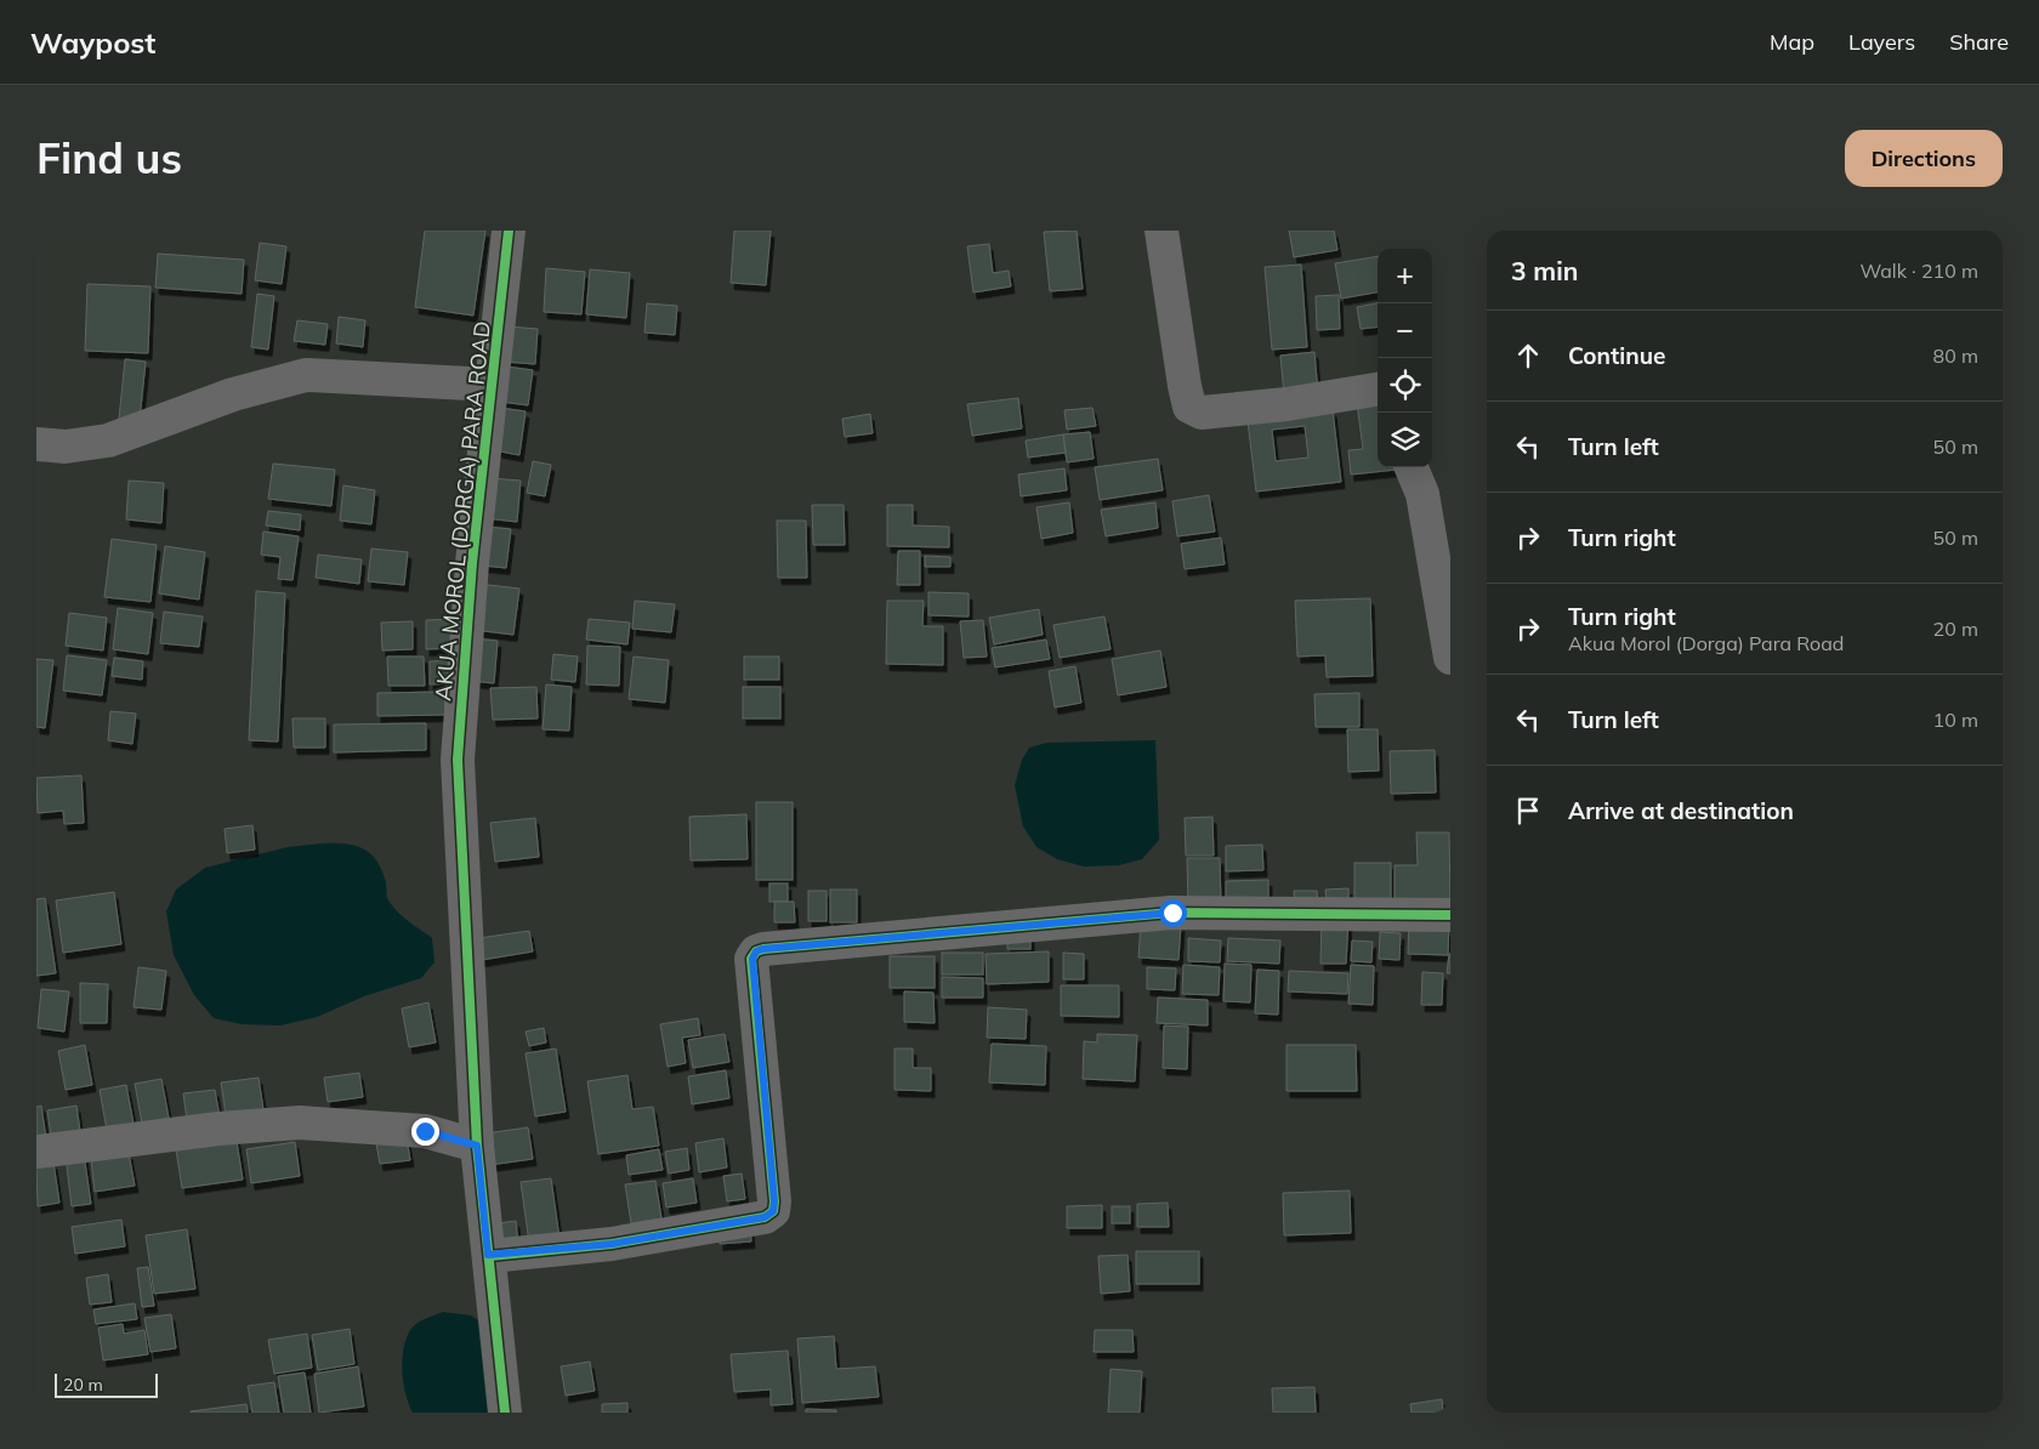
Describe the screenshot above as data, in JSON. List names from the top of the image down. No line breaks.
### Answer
{"streets":{"street":["AKUA MOROL (DORGA) PARA ROAD"]},"scale_bar":"20 m","page":{"header":"Waypost","nav":["Map","Layers","Share"],"buttons":"Directions","title":"Find us","heading":["3 min","Walk · 210 m"],"map_buttons":["+","−"],"list":[["Continue","80 m"],["Turn left","50 m"],["Turn right","50 m"],["Turn right","Akua Morol (Dorga) Para Road","20 m"],["Turn left","10 m"],"Arrive at destination"],"scale":"20 m"}}
